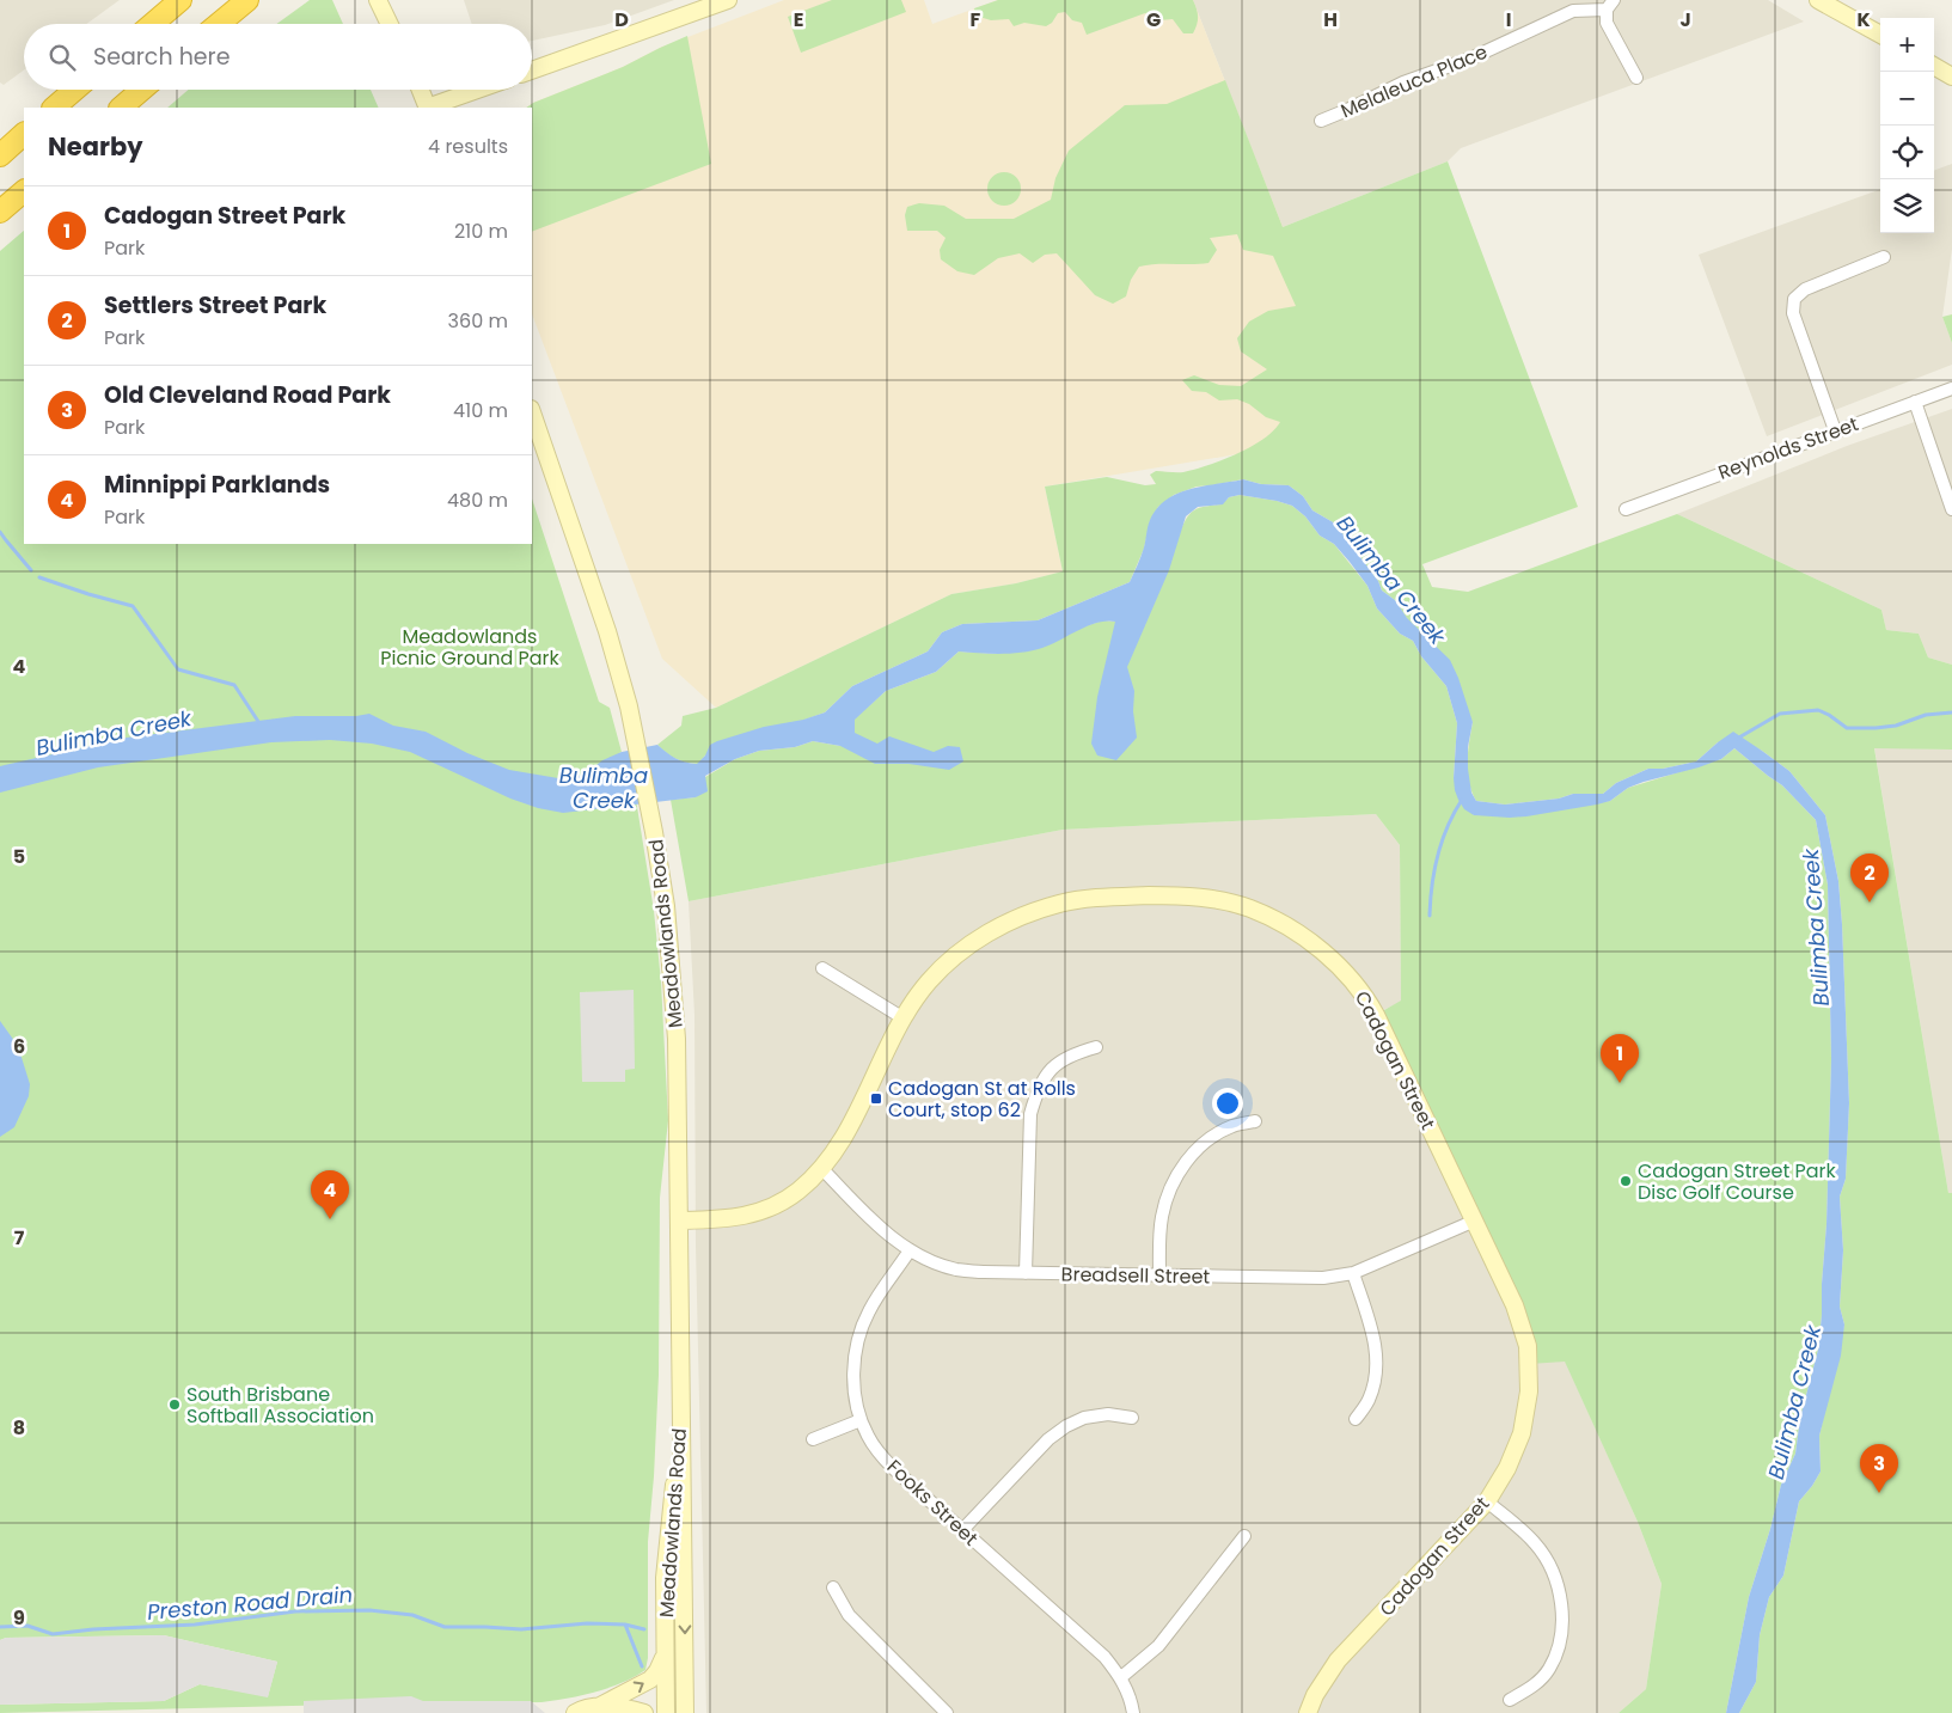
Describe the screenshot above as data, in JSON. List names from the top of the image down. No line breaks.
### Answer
{"streets":{"street":["Melaleuca Place","Reynolds Street","Meadowlands Road","Cadogan Street","Breadsell Street","Fooks Street"]},"crossings":[["Meadowlands Road","Cadogan Street"],["Cadogan Street","Breadsell Street"],["Breadsell Street","Fooks Street"]],"water":["Bulimba Creek","Preston Road Drain"],"parks":["Meadowlands Picnic Ground Park"],"places":{"transit":["Cadogan St at Rolls Court, stop 62"],"other":["Cadogan Street Park Disc Golf Course","South Brisbane Softball Association"]},"page":{"map_buttons":["+","−"],"search":"Search here","heading":["Nearby","4 results"],"list":[{"mark":"1","name":"Cadogan Street Park","note":"Park","value":"210 m"},{"mark":"2","name":"Settlers Street Park","note":"Park","value":"360 m"},{"mark":"3","name":"Old Cleveland Road Park","note":"Park","value":"410 m"},{"mark":"4","name":"Minnippi Parklands","note":"Park","value":"480 m"}],"pins":["2","1","4","3"]},"grid":{"columns":["D","E","F","G","H","I","J","K"],"rows":["4","5","6","7","8","9"]}}
